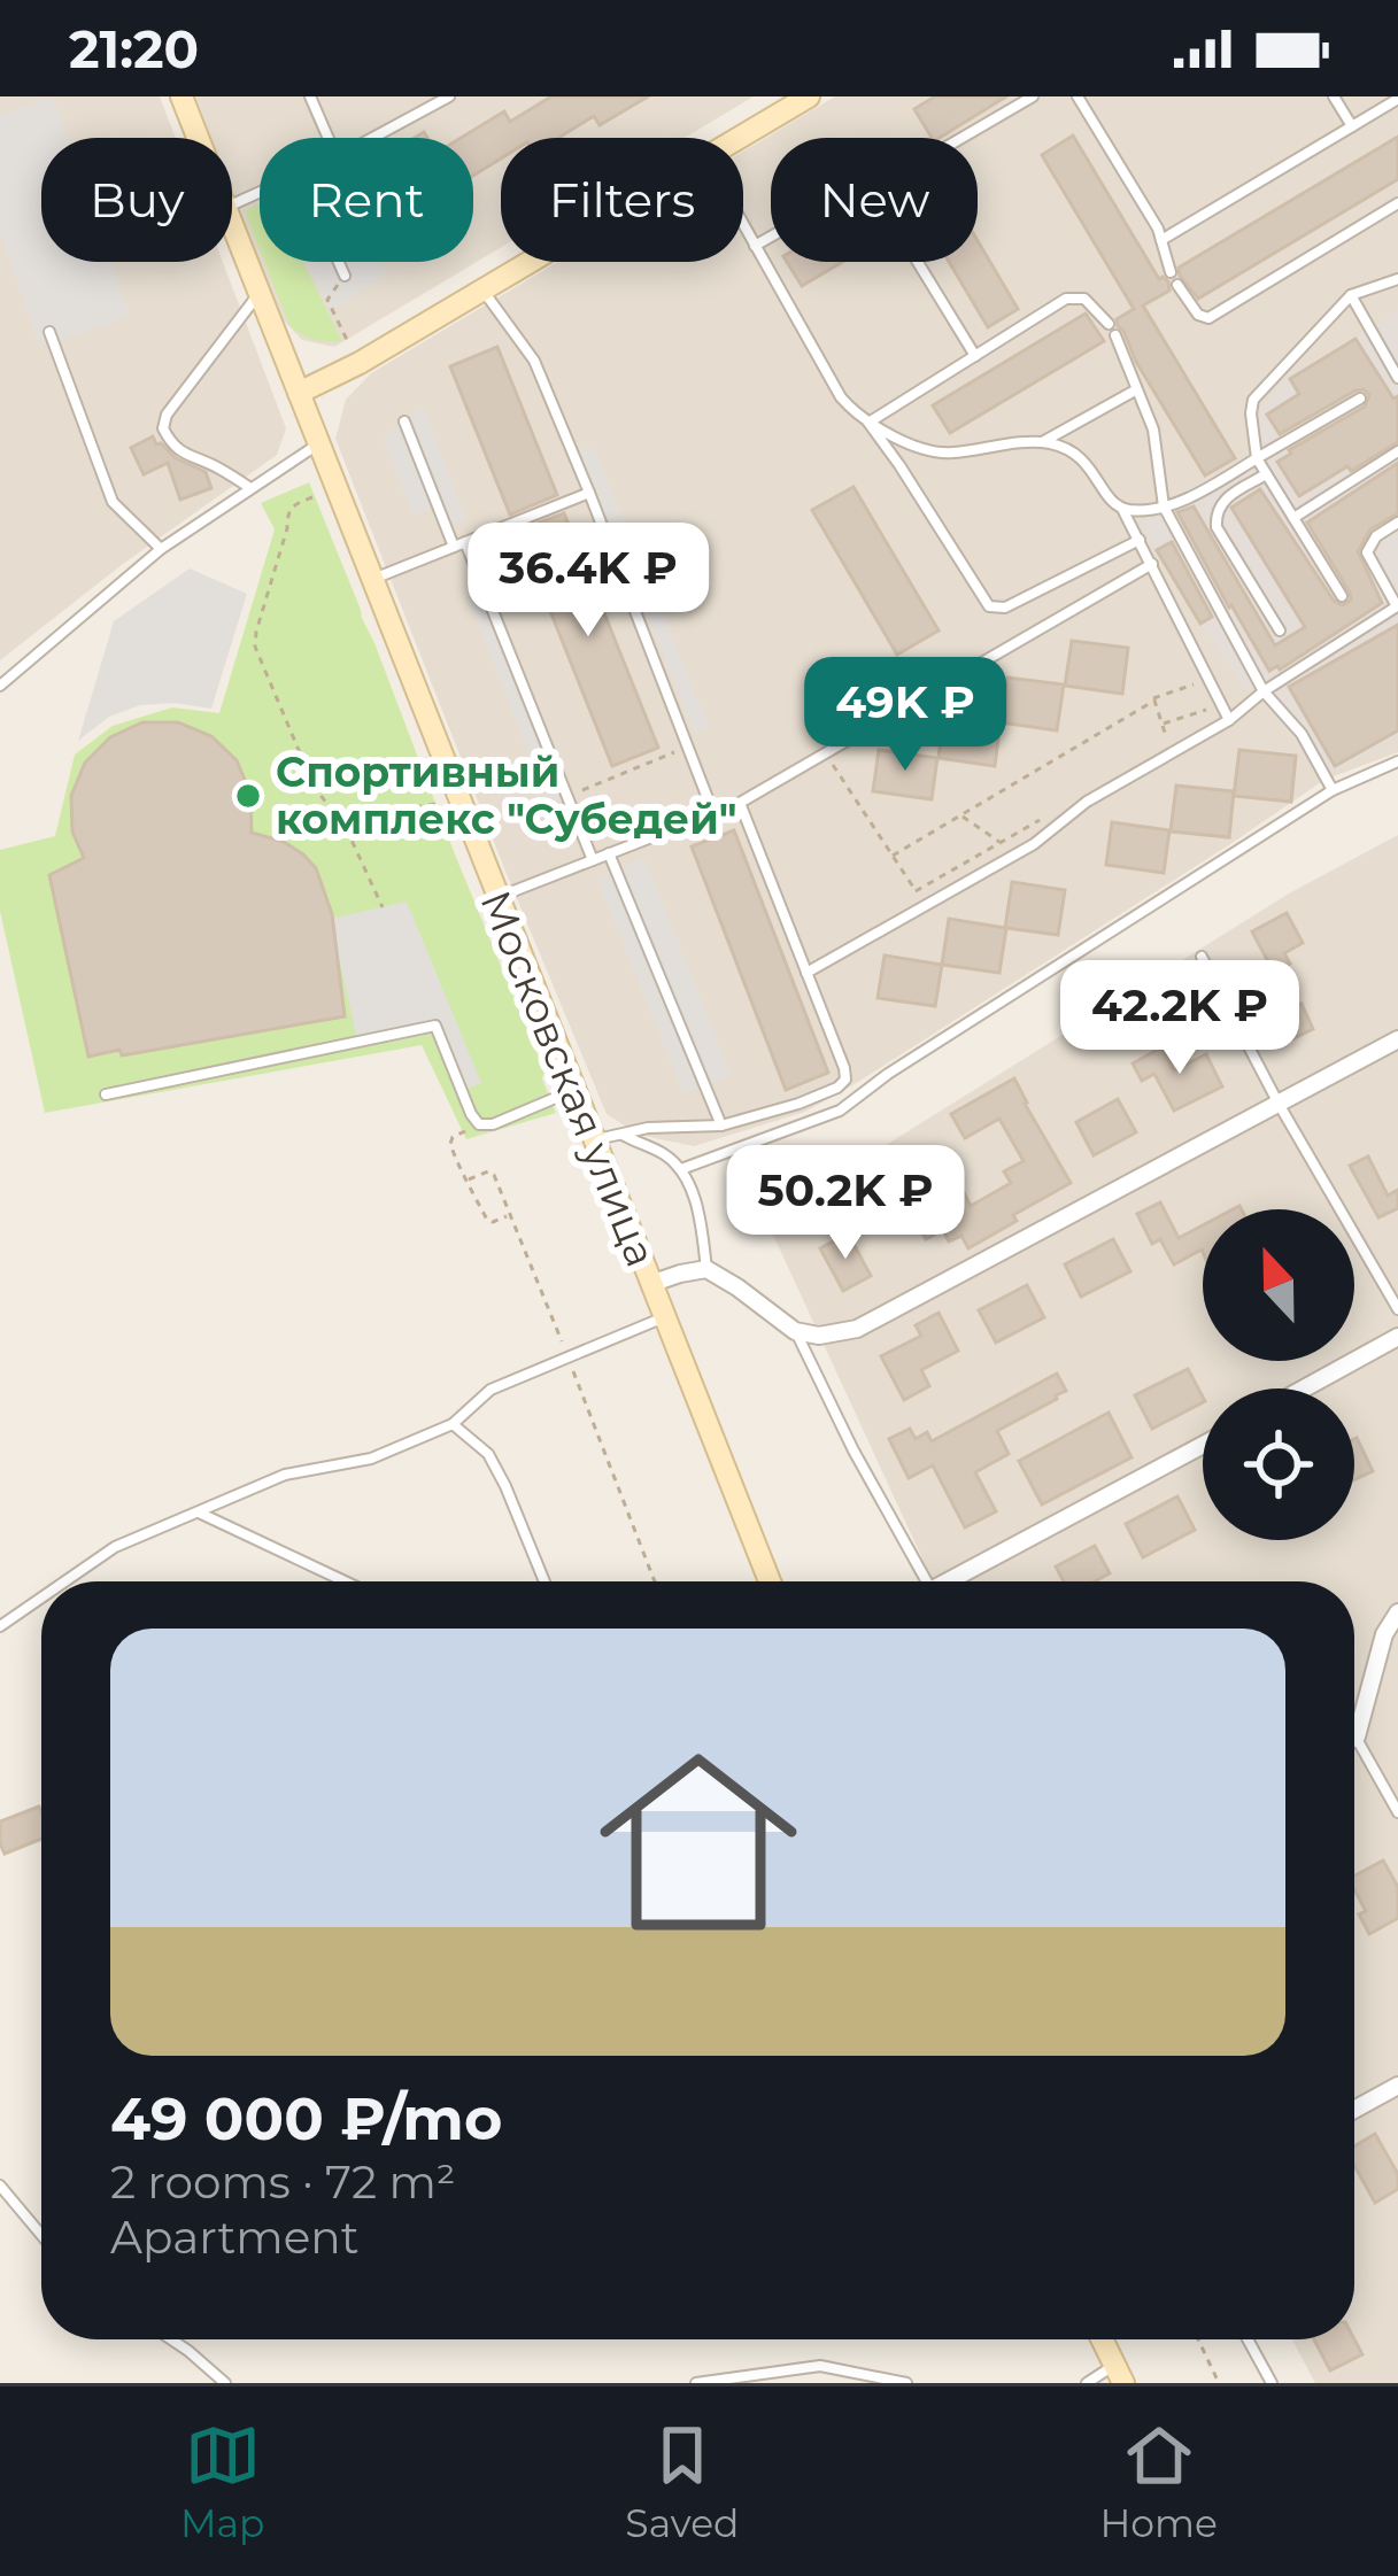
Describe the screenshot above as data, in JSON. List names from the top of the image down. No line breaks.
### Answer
{"streets":{"main road":["Московская улица"]},"places":["Спортивный комплекс \"Субедей\""],"north":"top","page":{"status":"21:20","chip":["Buy","Rent","Filters","New"],"price":["36.4K ₽","49K ₽","42.2K ₽","50.2K ₽"],"list":[{"name":"49 000 ₽/mo","note":"2 rooms · 72 m² · Apartment"}],"tabs":["Map","Saved","Home"]}}
